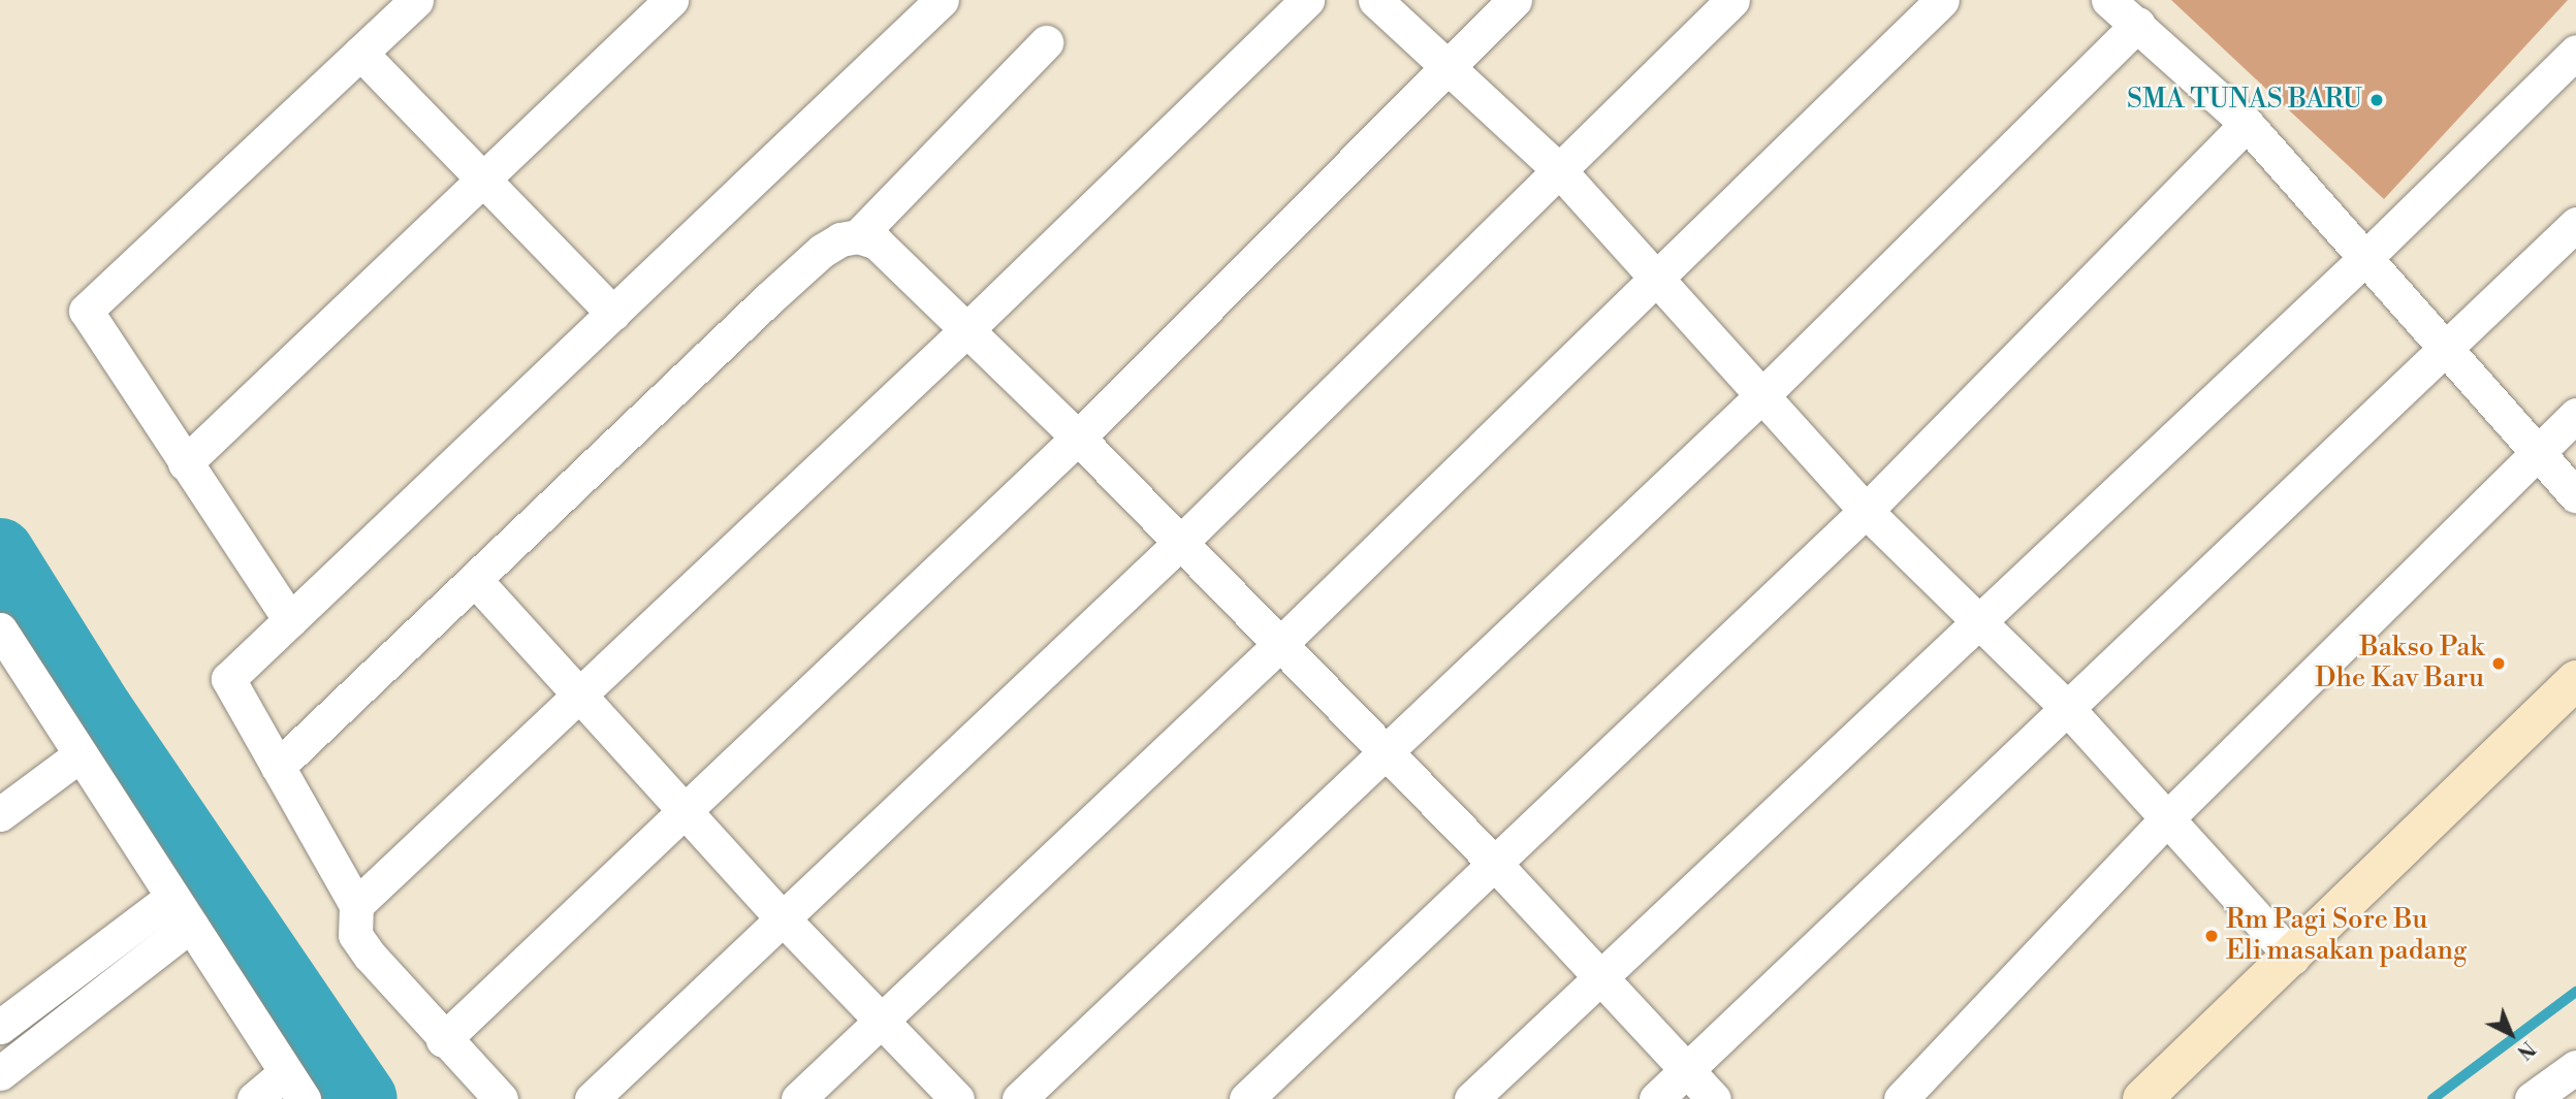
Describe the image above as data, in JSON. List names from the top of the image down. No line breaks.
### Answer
{"places":["SMA TUNAS BARU","Bakso Pak Dhe Kav Baru","Rm Pagi Sore Bu Eli masakan padang"],"north":"bottom right"}
